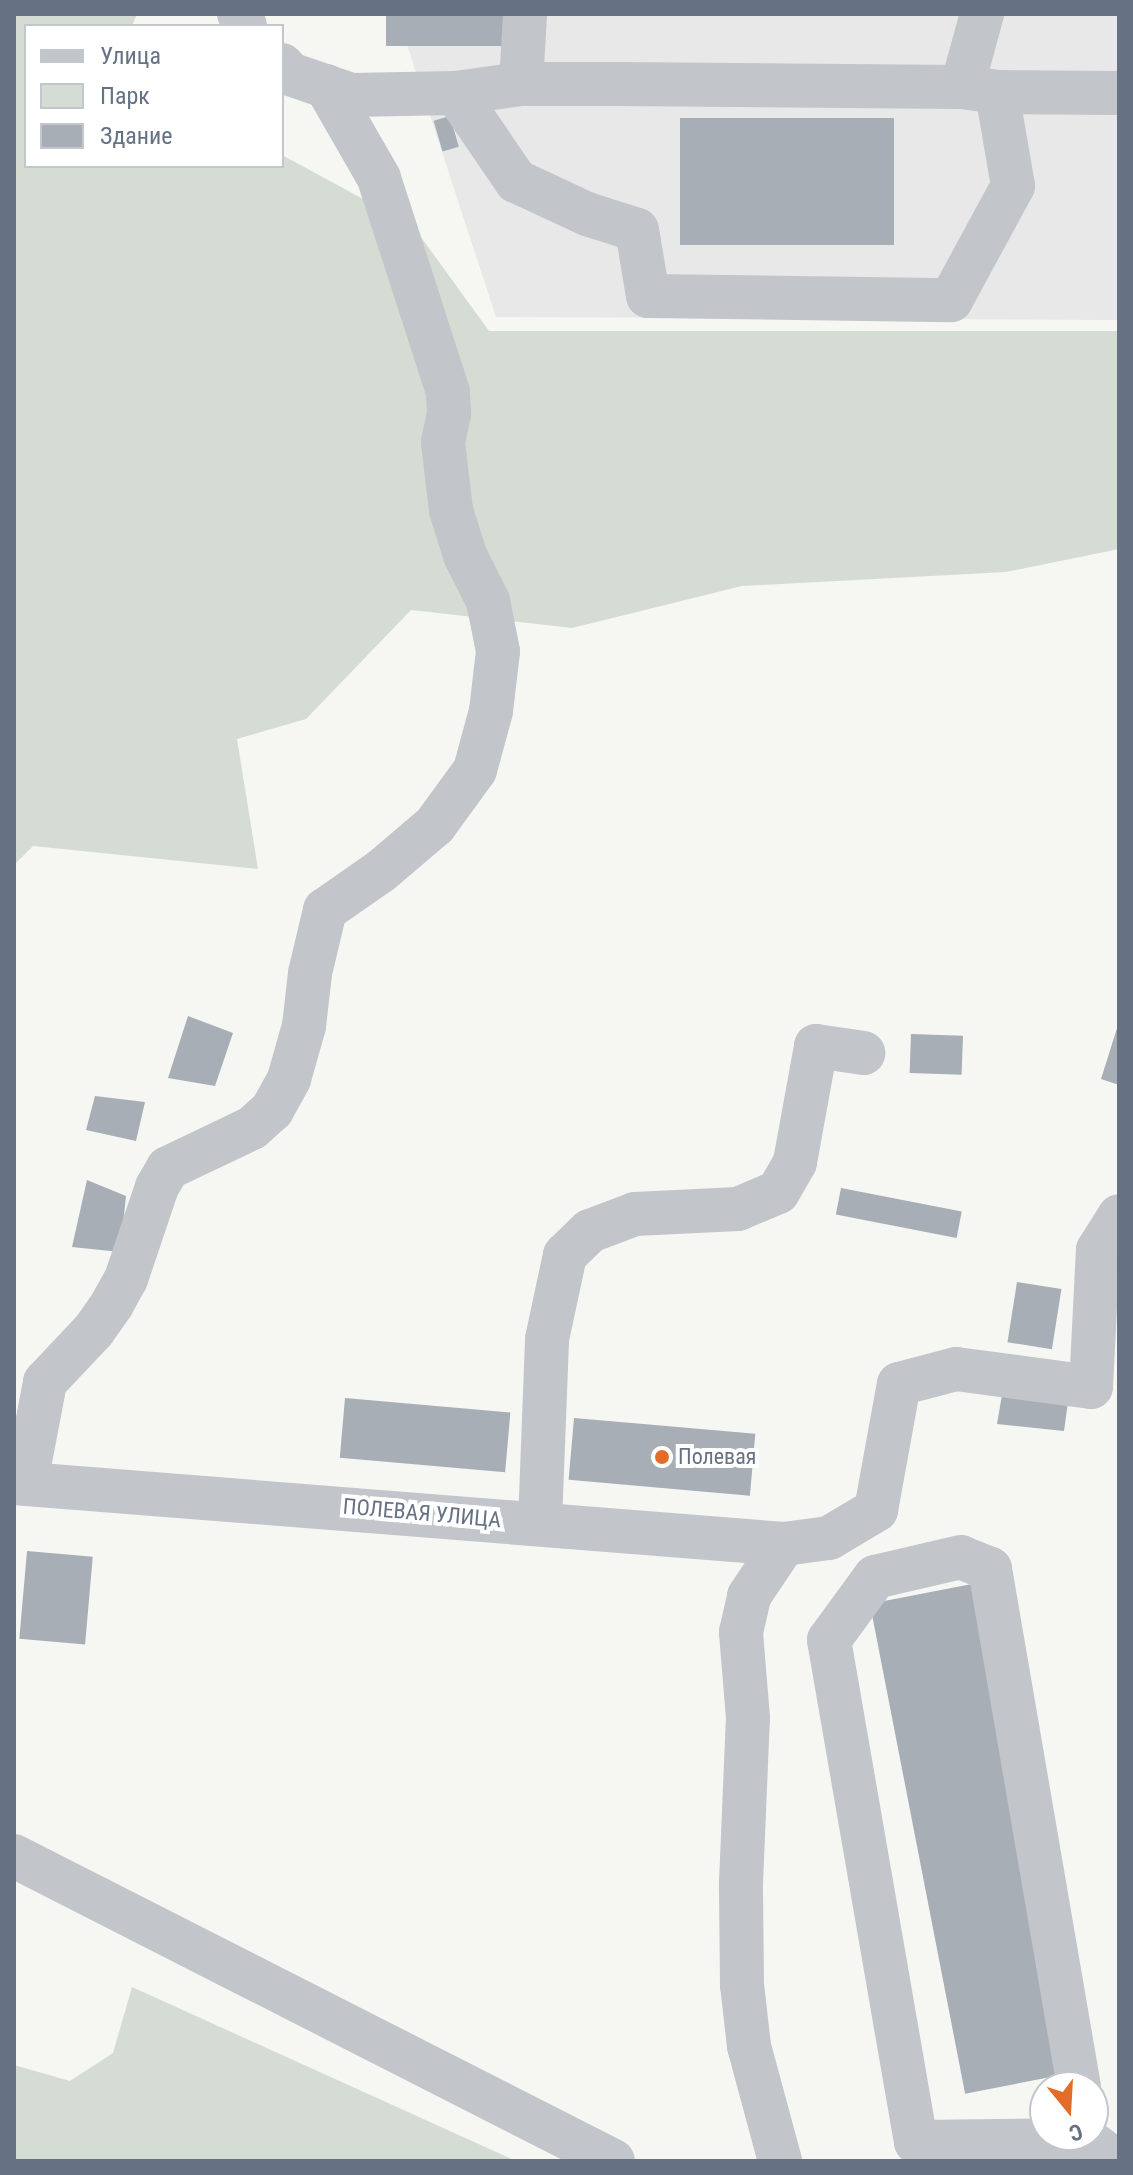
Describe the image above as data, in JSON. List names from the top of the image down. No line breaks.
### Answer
{"streets":{"street":["ПОЛЕВАЯ УЛИЦА"]},"places":["Полевая"],"legend":["Улица","Парк","Здание"],"north":"bottom"}
